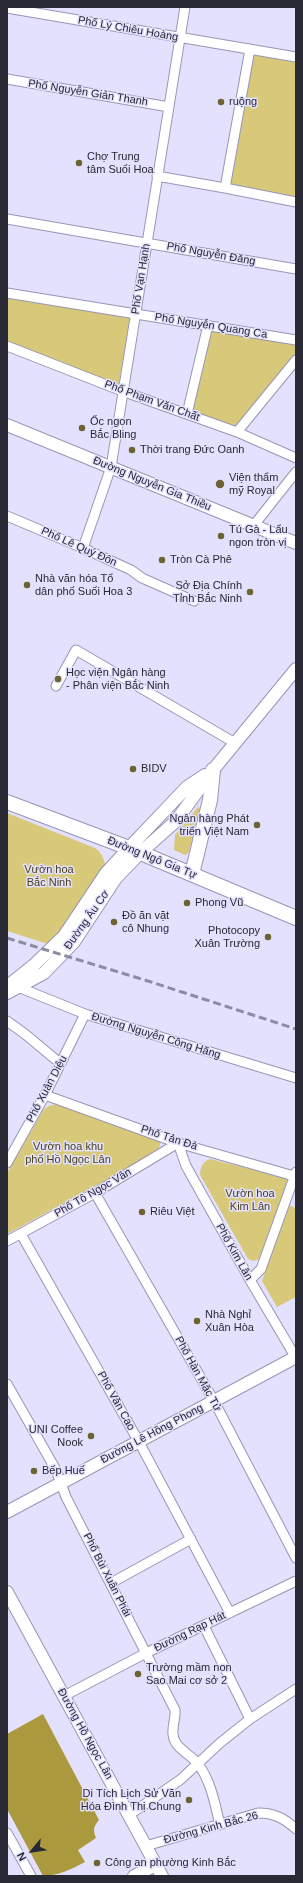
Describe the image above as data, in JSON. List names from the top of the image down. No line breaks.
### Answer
{"streets":{"main road":["Đường Ngô Gia Tự"],"street":["Phố Lý Chiêu Hoàng","Phố Nguyễn Giản Thanh","Phố Nguyễn Đăng","Phố Vạn Hạnh","Phố Nguyễn Quang Ca","Phố Phạm Văn Chất","Đường Nguyễn Gia Thiều","Phố Lê Quý Đôn","Đường Âu Cơ","Đường Nguyễn Công Hãng","Phố Xuân Diệu","Phố Tản Đà","Phố Tô Ngọc Vân","Phố Kim Lân","Phố Hàn Mặc Tử","Phố Văn Cao","Đường Lê Hồng Phong","Phố Bùi Xuân Phái","Đường Rạp Hát","Đường Hồ Ngọc Lân","Đường Kinh Bắc 26"]},"crossings":[["Phố Lý Chiêu Hoàng","Phố Vạn Hạnh"],["Phố Nguyễn Giản Thanh","Phố Vạn Hạnh"],["Phố Nguyễn Đăng","Phố Vạn Hạnh"],["Phố Vạn Hạnh","Phố Nguyễn Quang Ca"],["Phố Vạn Hạnh","Phố Phạm Văn Chất"],["Phố Vạn Hạnh","Đường Nguyễn Gia Thiều"],["Phố Vạn Hạnh","Phố Lê Quý Đôn"],["Đường Ngô Gia Tự","Đường Âu Cơ"],["Đường Âu Cơ","Đường Nguyễn Công Hãng"],["Đường Nguyễn Công Hãng","Phố Xuân Diệu"],["Phố Xuân Diệu","Phố Tản Đà"],["Phố Tản Đà","Phố Tô Ngọc Vân"],["Phố Tản Đà","Phố Kim Lân"],["Phố Tô Ngọc Vân","Phố Kim Lân"],["Phố Tô Ngọc Vân","Phố Hàn Mặc Tử"],["Phố Tô Ngọc Vân","Phố Văn Cao"],["Phố Kim Lân","Đường Lê Hồng Phong"],["Phố Hàn Mặc Tử","Đường Lê Hồng Phong"],["Phố Văn Cao","Đường Lê Hồng Phong"],["Phố Văn Cao","Đường Rạp Hát"],["Đường Lê Hồng Phong","Phố Bùi Xuân Phái"],["Phố Bùi Xuân Phái","Đường Rạp Hát"],["Phố Bùi Xuân Phái","Đường Kinh Bắc 26"],["Đường Rạp Hát","Đường Hồ Ngọc Lân"],["Đường Hồ Ngọc Lân","Đường Kinh Bắc 26"]],"parks":["Vườn hoa Bắc Ninh","Vườn hoa khu phố Hồ Ngọc Lân","Vườn hoa Kim Lân"],"places":["ruộng","Chợ Trung tâm Suối Hoa","Ốc ngon Bắc Bling","Thời trang Đức Oanh","Viện thẩm mỹ Royal","Tú Gà - Lẩu ngon tròn vị","Tròn Cà Phê","Nhà văn hóa Tổ dân phố Suối Hoa 3","Sở Địa Chính Tỉnh Bắc Ninh","Học viện Ngân hàng - Phân viện Bắc Ninh","BIDV","Ngân hàng Phát triển Việt Nam","Phong Vũ","Đồ ăn vặt cô Nhung","Photocopy Xuân Trường","Riêu Việt","Nhà Nghỉ Xuân Hòa","UNI Coffee Nook","Bếp Huế","Trường mầm non Sao Mai cơ sở 2","Di Tích Lịch Sử Văn Hóa Đình Thị Chung","Công an phường Kinh Bắc"],"north":"bottom left"}
